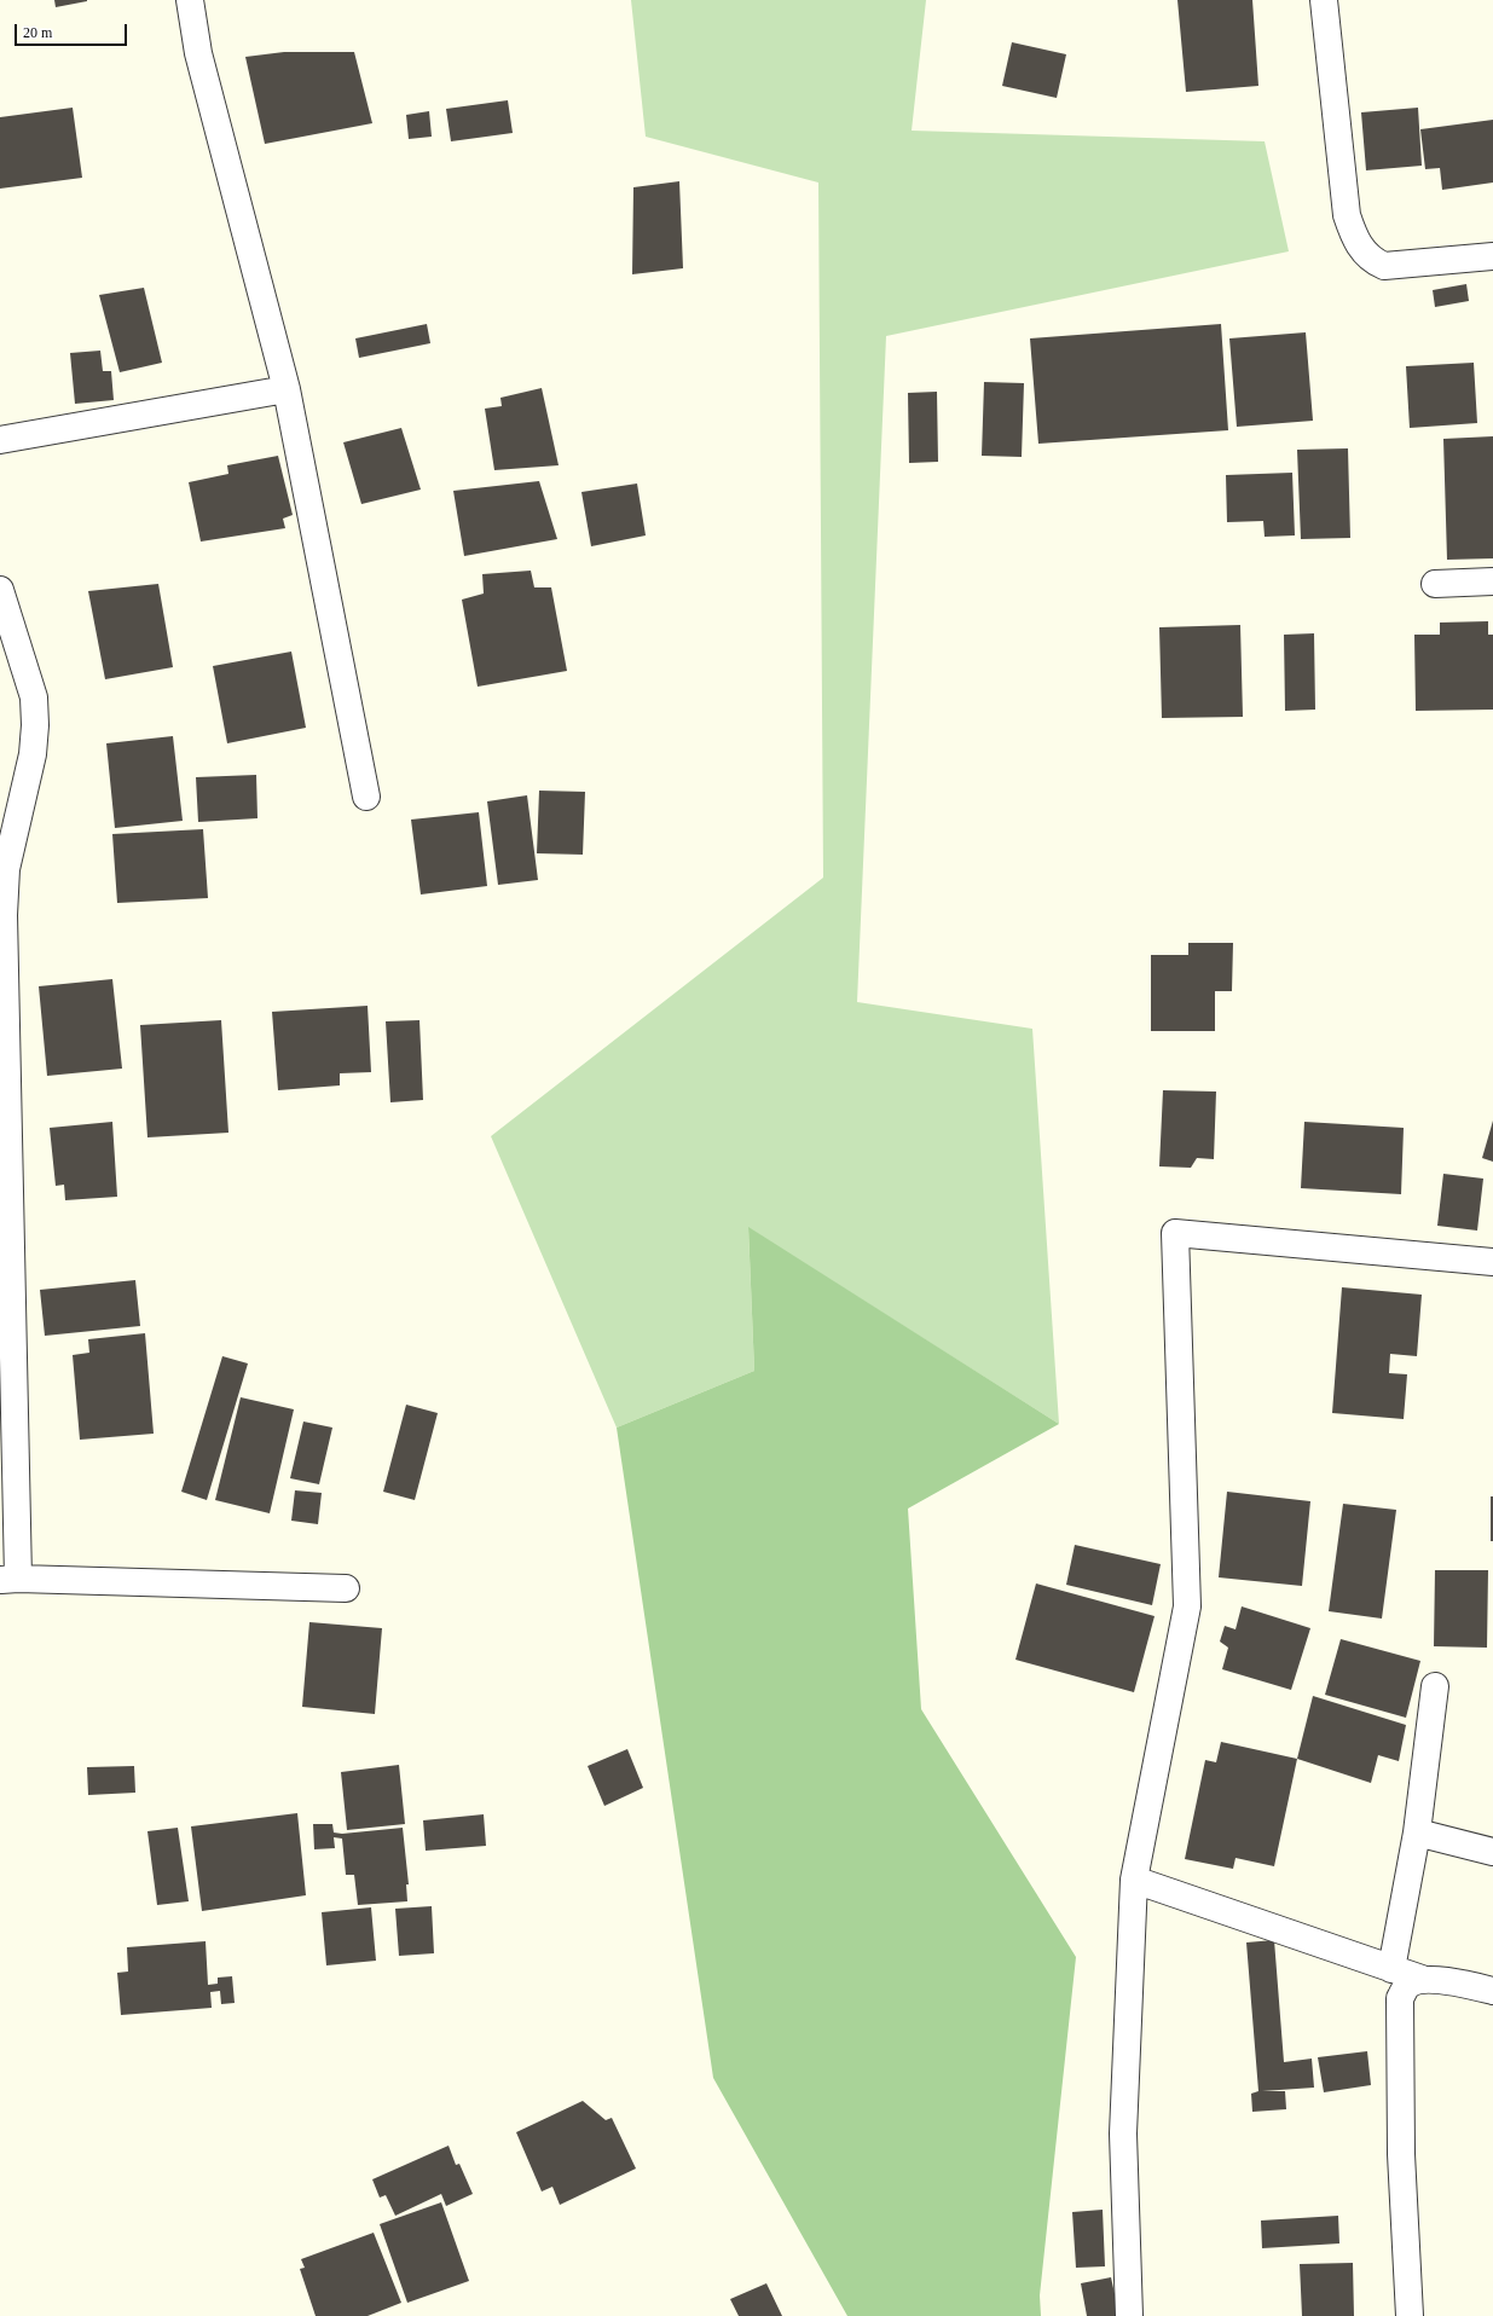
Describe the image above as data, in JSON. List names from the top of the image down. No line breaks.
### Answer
{"scale_bar":"20 m"}
